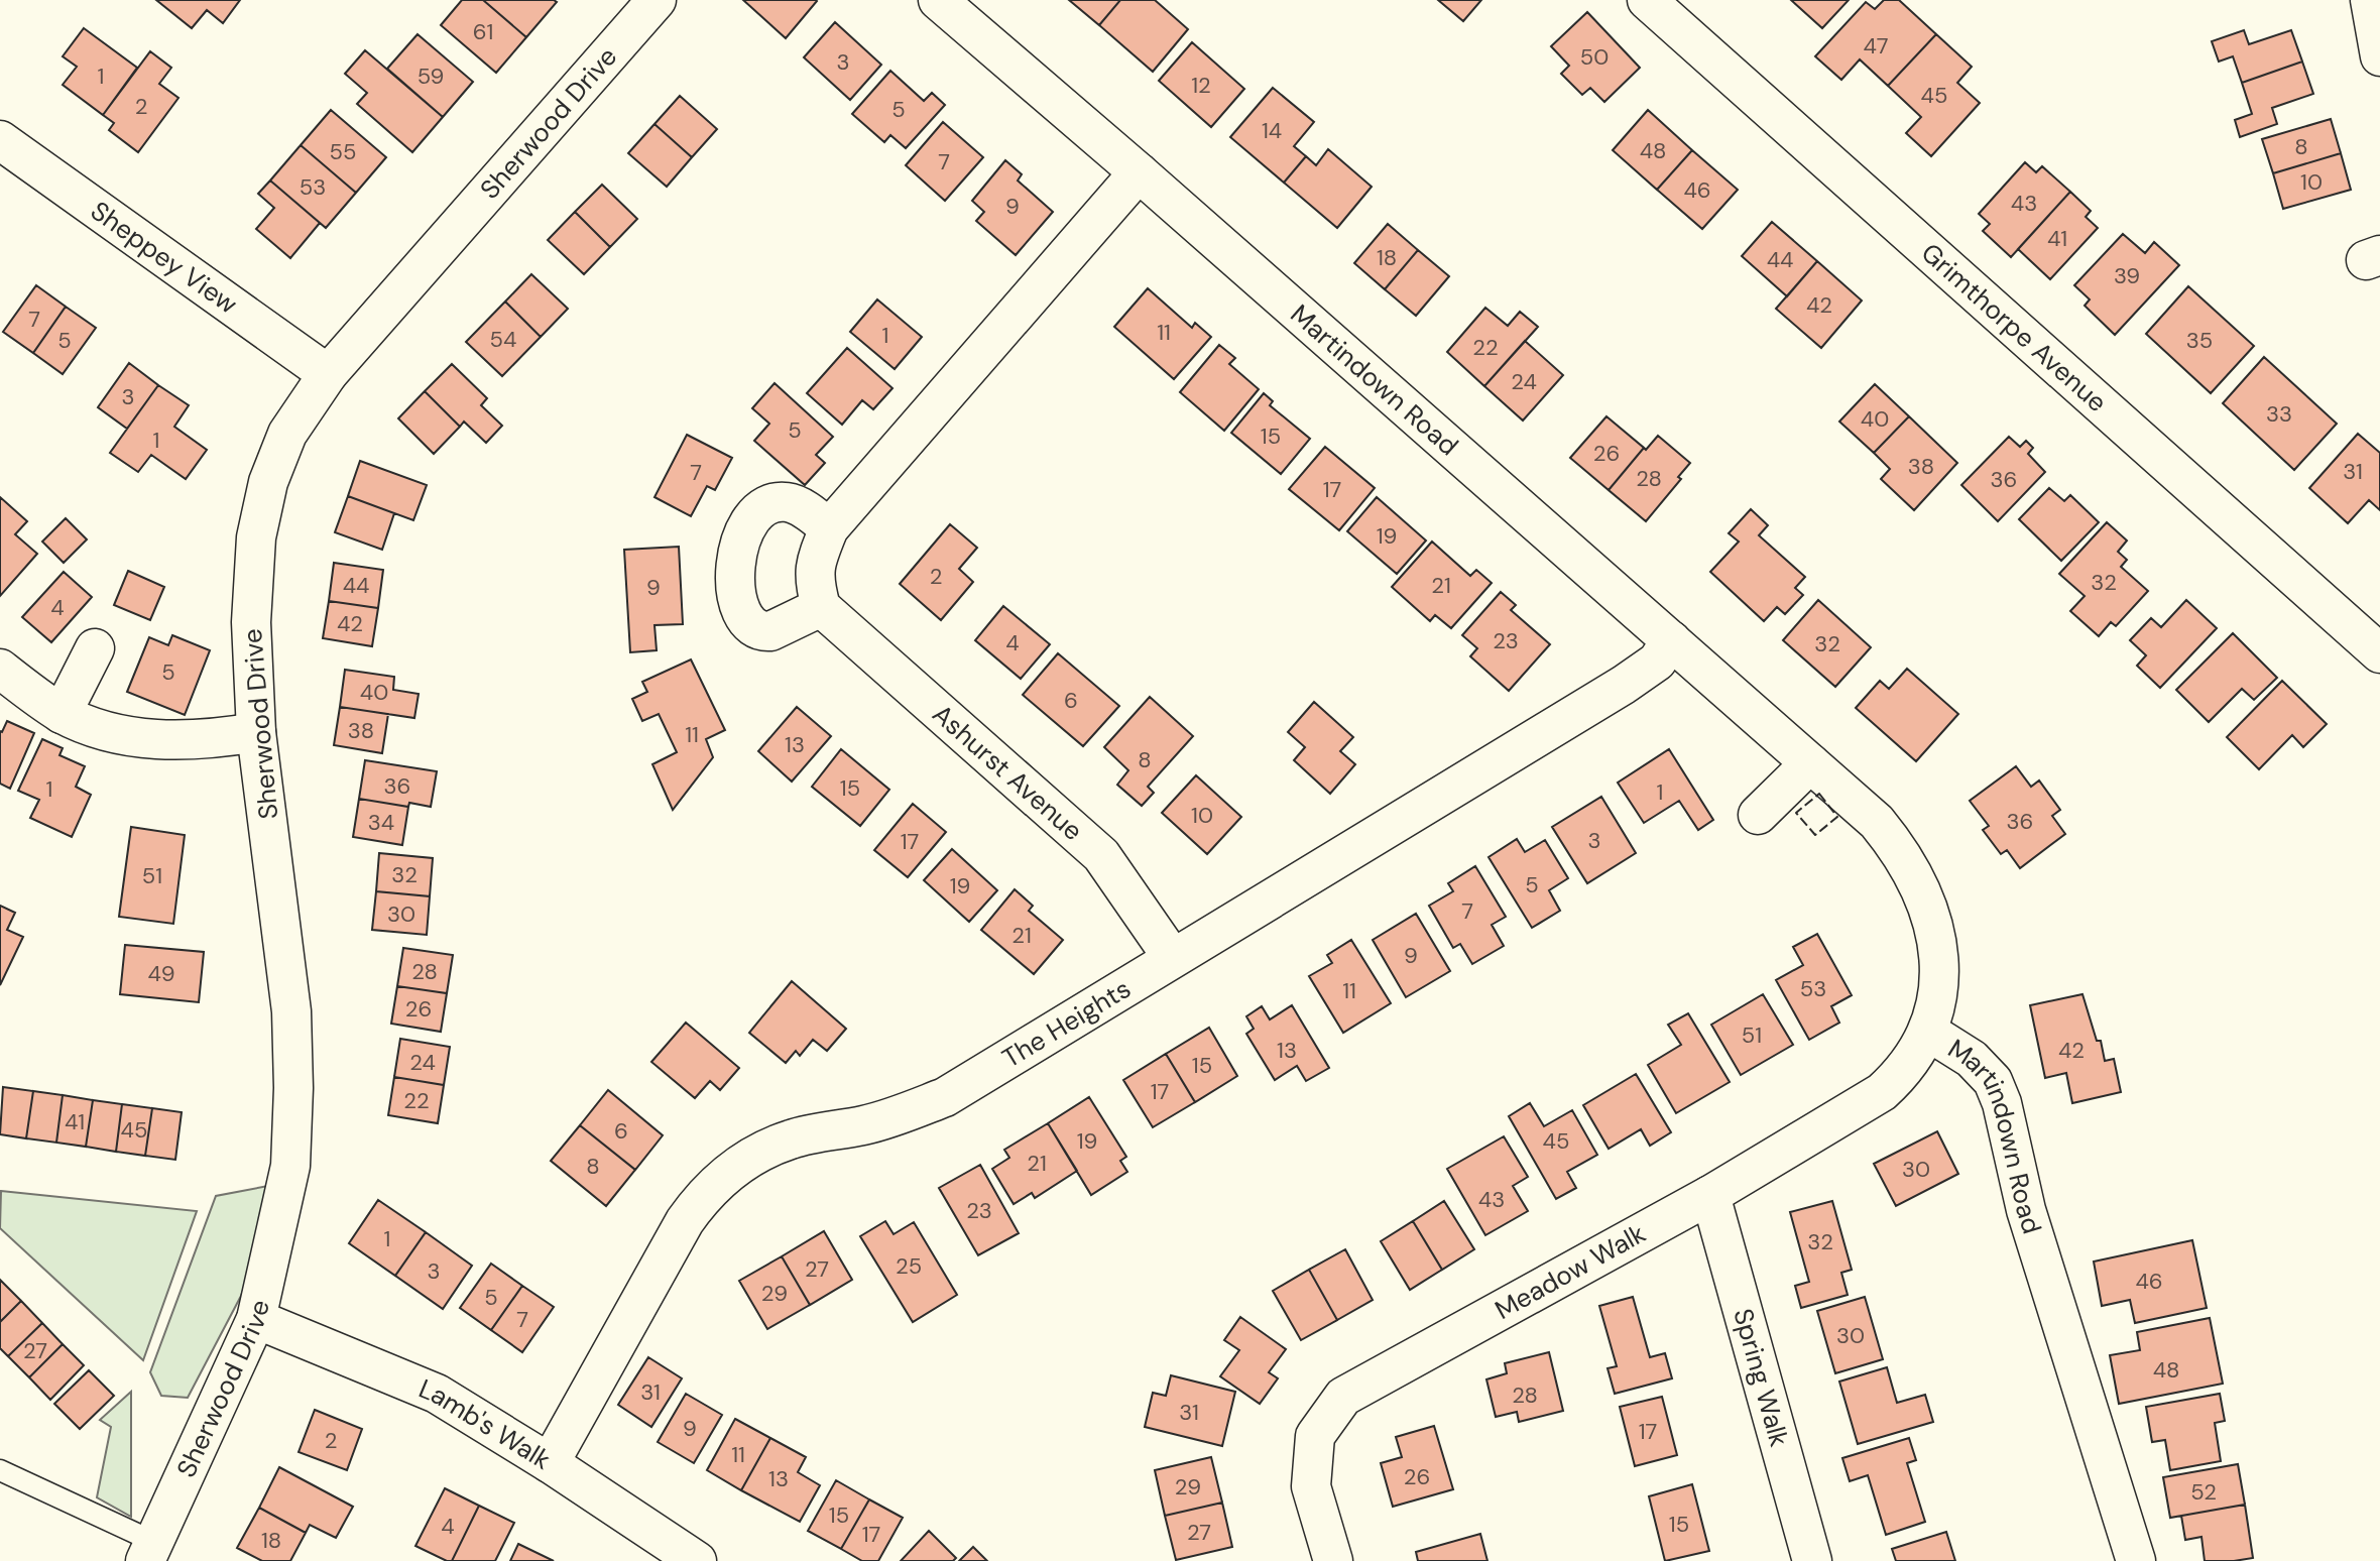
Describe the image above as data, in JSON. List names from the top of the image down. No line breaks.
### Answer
{"streets":{"street":["Sherwood Drive","Sheppey View","Grimthorpe Avenue","Martindown Road","Ashurst Avenue","The Heights","Meadow Walk","Spring Walk","Lamb's Walk"]},"crossings":[["Sherwood Drive","Sheppey View"],["Sherwood Drive","Lamb's Walk"],["Martindown Road","The Heights"],["Martindown Road","Meadow Walk"],["Ashurst Avenue","The Heights"],["The Heights","Lamb's Walk"],["Meadow Walk","Spring Walk"]],"house_numbers":["61","47","50","3","1","59","12","45","2","5","14","8","48","55","7","10","53","46","43","9","41","18","44","39","42","7","11","1","54","5","35","22","24","3","33","40","5","15","1","26","38","31","7","28","36","17","19","2","32","44","21","9","4","42","23","4","32","5","40","6","38","11","13","8","36","15","1","1","10","36","34","3","17","32","51","5","19","7","30","21","9","28","49","53","11","26","51","13","42","24","15","17","22","41","45","6","19","45","21","8","30","43","23","1","32","25","27","3","46","29","5","7","30","27","48","31","28","31","9","17","2","11","26","13","29","52","15","15","4","27","17","18"]}
